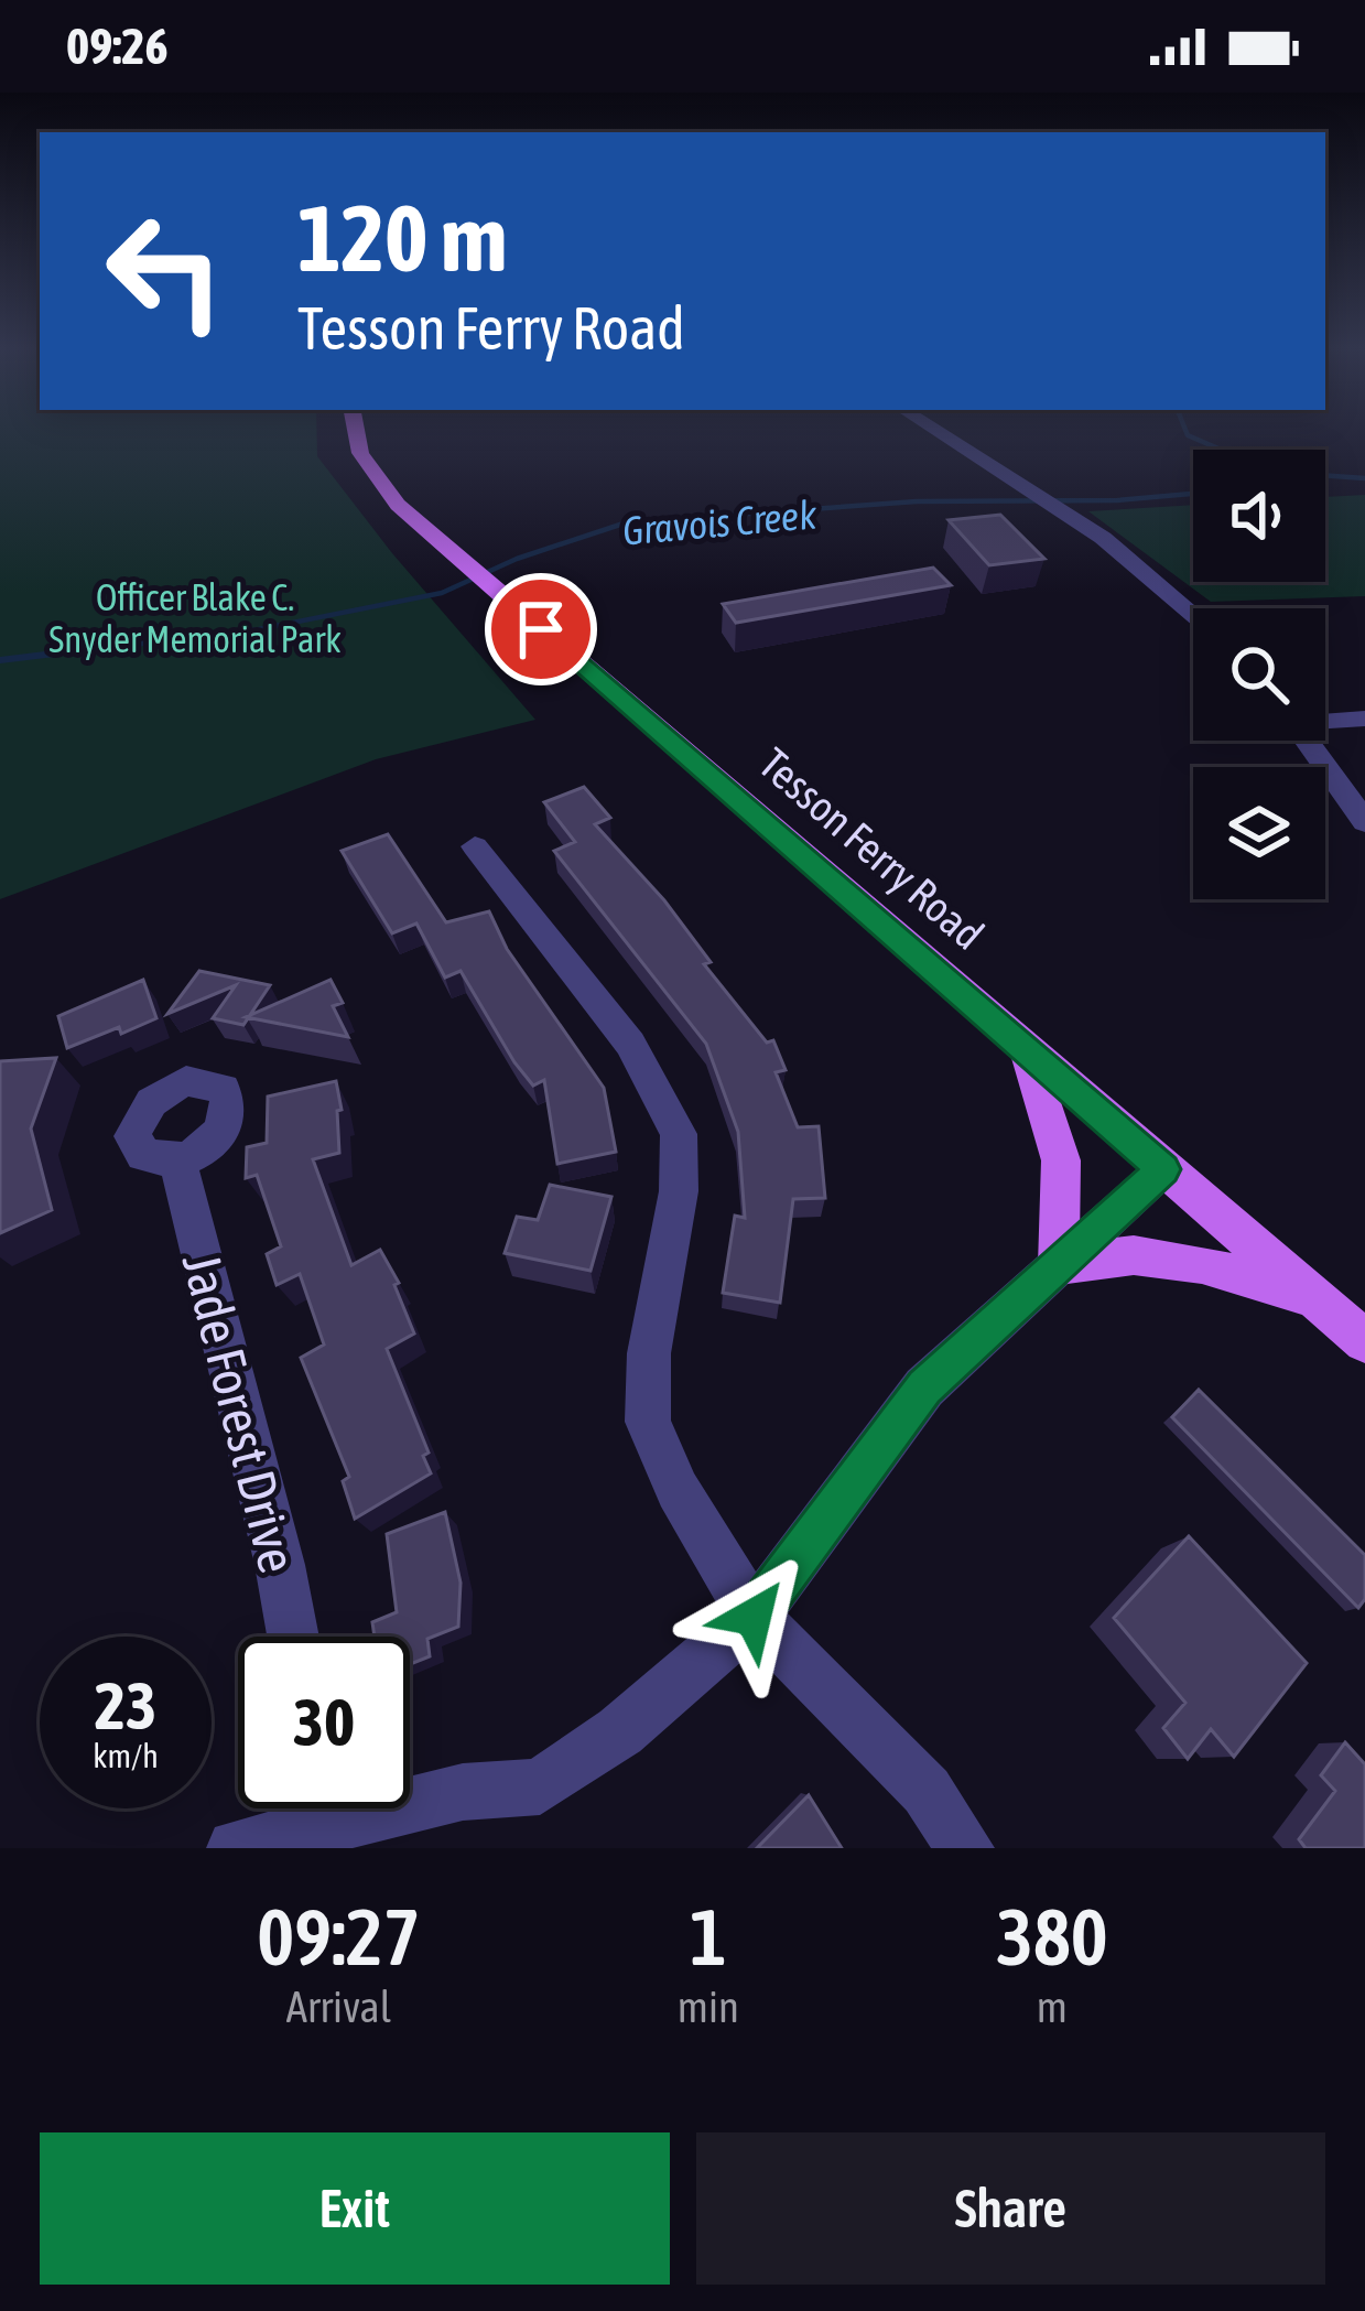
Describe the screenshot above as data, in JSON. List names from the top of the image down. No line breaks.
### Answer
{"streets":{"main road":["Tesson Ferry Road"],"street":["Jade Forest Drive"]},"water":["Gravois Creek"],"parks":["Officer Blake C. Snyder Memorial Park"],"page":{"status":"09:26","turn":["120 m","Tesson Ferry Road"],"speed":"23 km/h","limit":"30","eta":["09:27","Arrival","1","min","380","m"],"buttons":["Exit","Share"]}}
